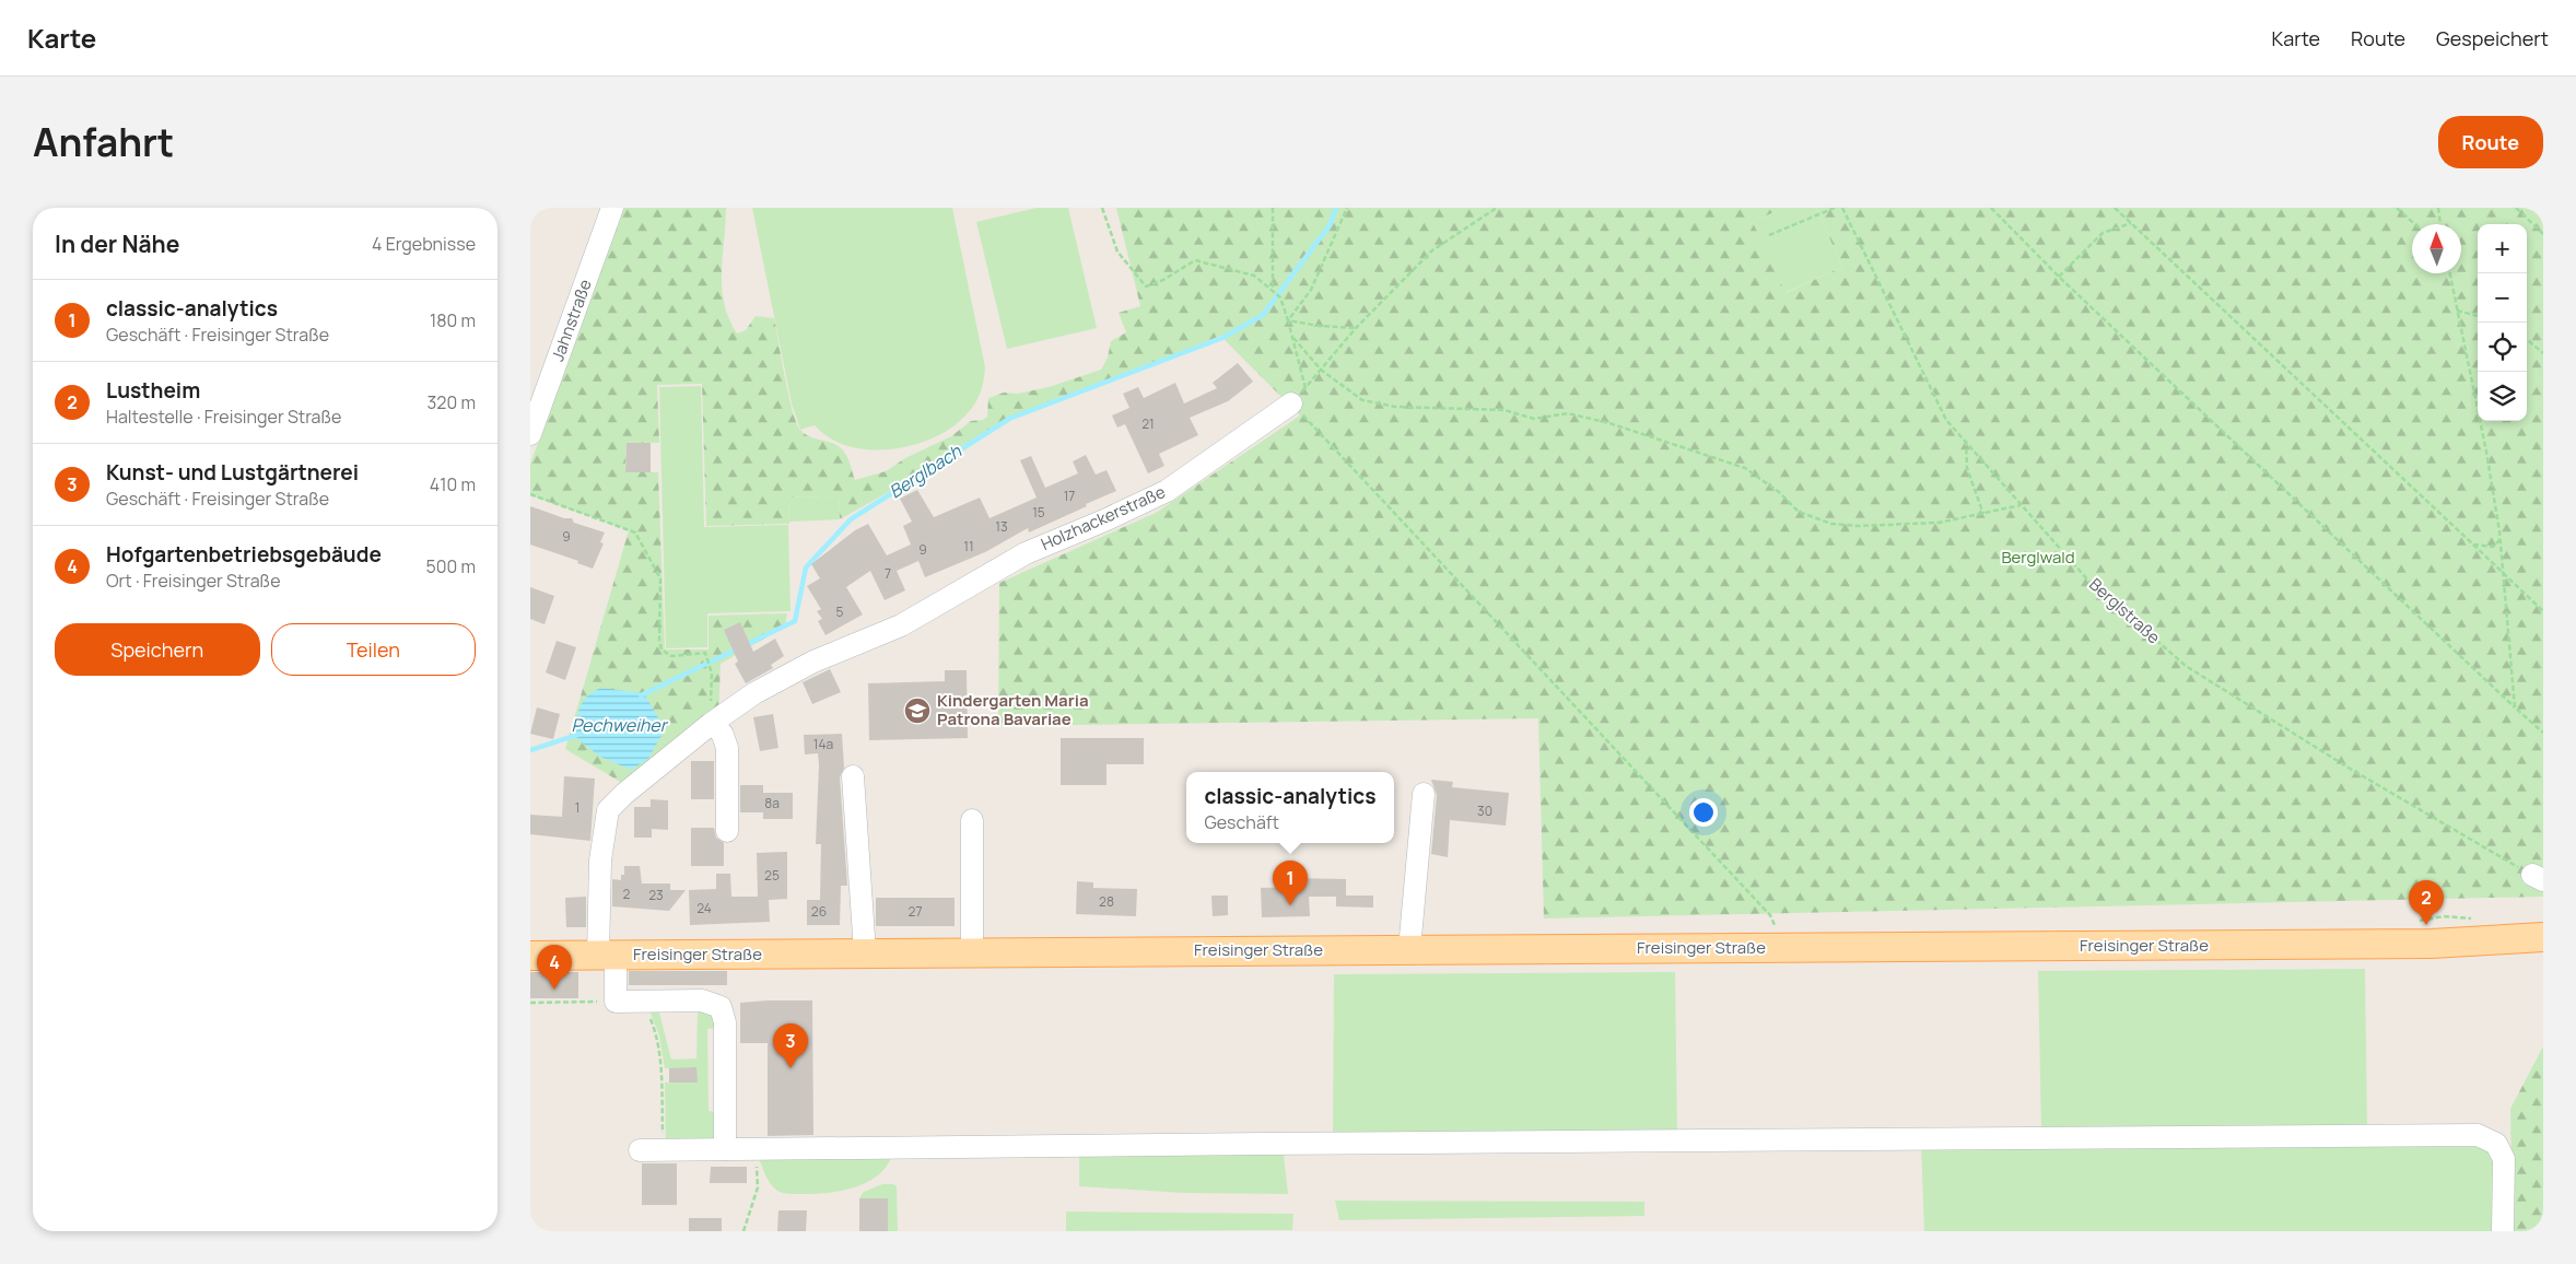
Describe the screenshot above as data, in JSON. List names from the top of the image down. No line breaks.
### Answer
{"streets":{"main road":["Freisinger Straße"],"street":["Jahnstraße","Holzhackerstraße"],"path":["Berglstraße"]},"crossings":[["Holzhackerstraße","Freisinger Straße"]],"water":["Berglbach","Pechweiher"],"parks":["Berglwald"],"places":{"school or university":["Kindergarten Maria Patrona Bavariae"]},"house_numbers":["21","17","15","13","9","11","9","7","5","14a","8a","1","30","25","2","23","28","24","26","27"],"north":"top","page":{"header":"Karte","nav":["Karte","Route","Gespeichert"],"title":"Anfahrt","buttons":["Route",["Speichern","Teilen"]],"heading":["In der Nähe","4 Ergebnisse"],"map_buttons":["+","−"],"list":[{"mark":"1","name":"classic-analytics","note":"Geschäft · Freisinger Straße","value":"180 m"},{"mark":"2","name":"Lustheim","note":"Haltestelle · Freisinger Straße","value":"320 m"},{"mark":"3","name":"Kunst- und Lustgärtnerei","note":"Geschäft · Freisinger Straße","value":"410 m"},{"mark":"4","name":"Hofgartenbetriebsgebäude","note":"Ort · Freisinger Straße","value":"500 m"}],"popup":["classic-analytics","Geschäft"],"pins":["1","2","4","3"]}}
